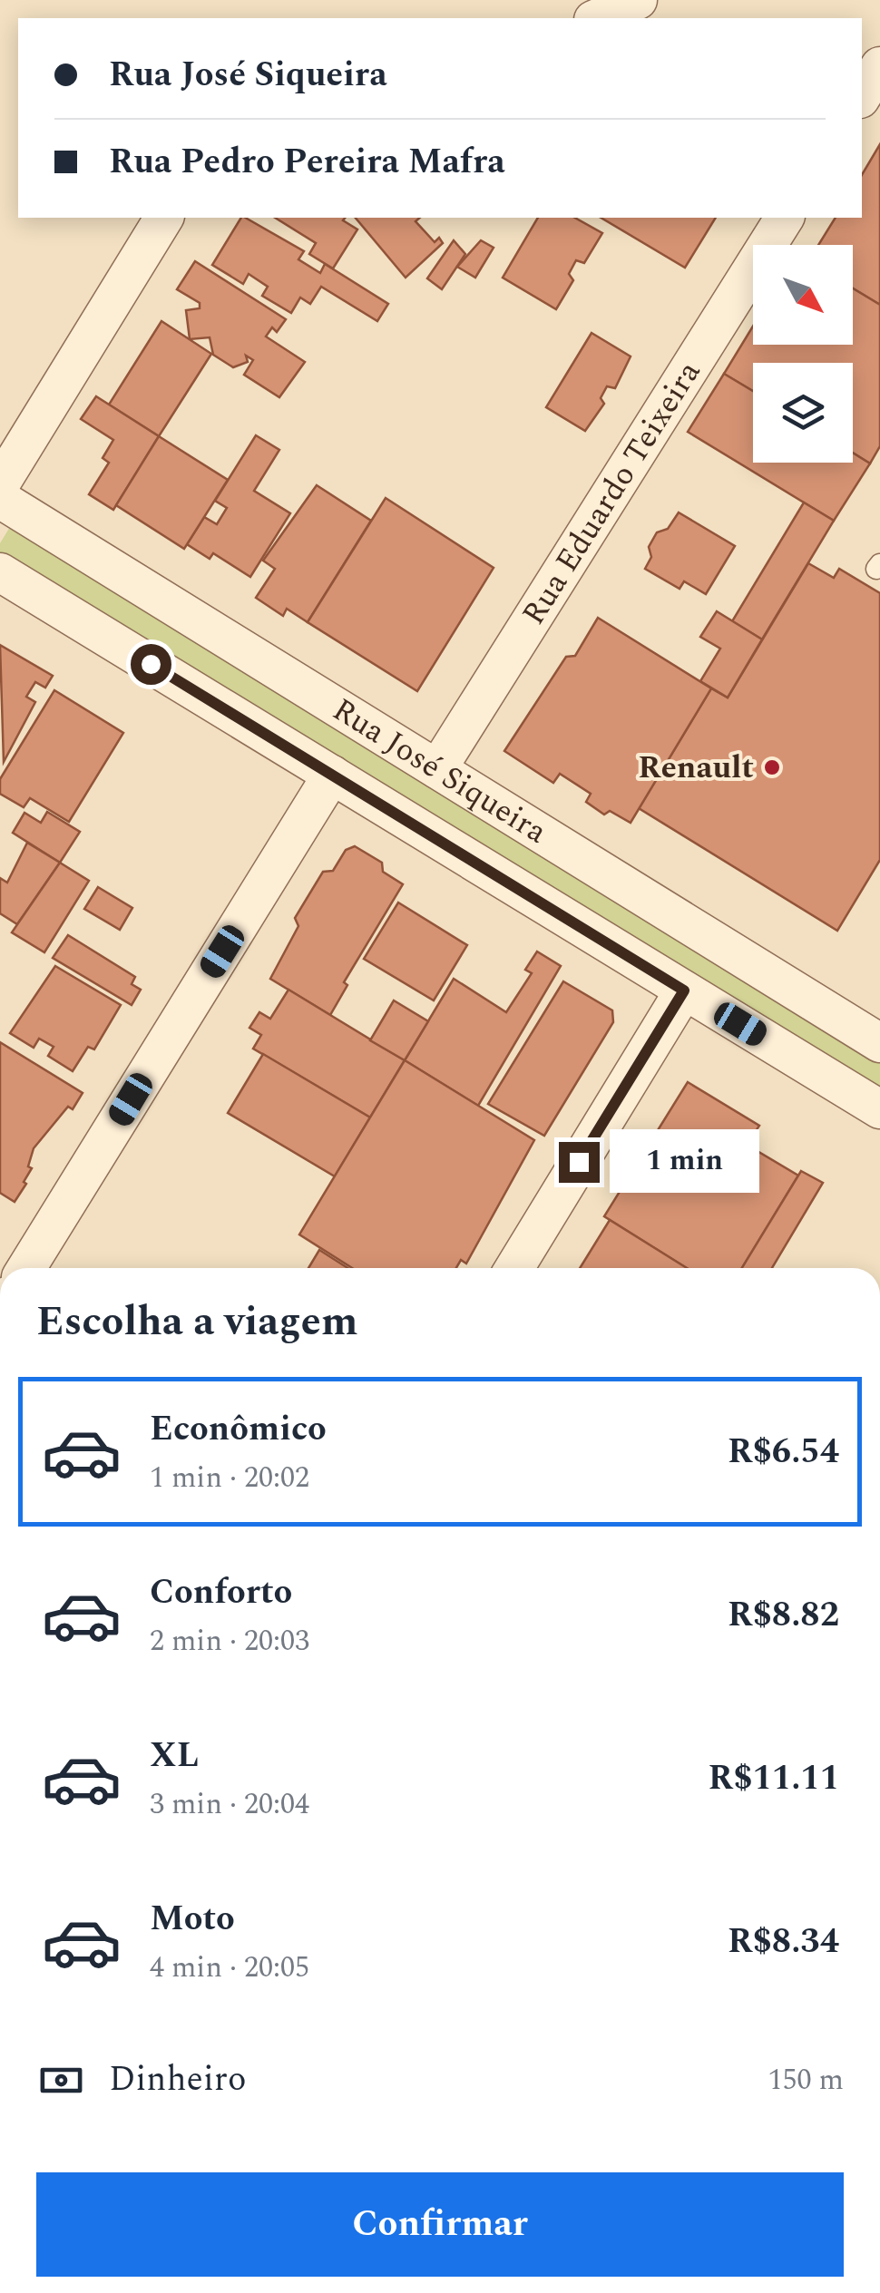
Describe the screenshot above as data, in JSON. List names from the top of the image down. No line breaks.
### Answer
{"streets":{"street":["Rua Eduardo Teixeira","Rua José Siqueira"]},"crossings":[["Rua Eduardo Teixeira","Rua José Siqueira"]],"places":["Renault"],"north":"bottom right","page":{"banner":["Rua José Siqueira","Rua Pedro Pereira Mafra"],"bubble":"1 min","heading":"Escolha a viagem","list":[{"name":"Econômico","note":"1 min · 20:02","value":"R$6.54"},{"name":"Conforto","note":"2 min · 20:03","value":"R$8.82"},{"name":"XL","note":"3 min · 20:04","value":"R$11.11"},{"name":"Moto","note":"4 min · 20:05","value":"R$8.34"}],"pay":["Dinheiro","150 m"],"buttons":"Confirmar"}}
